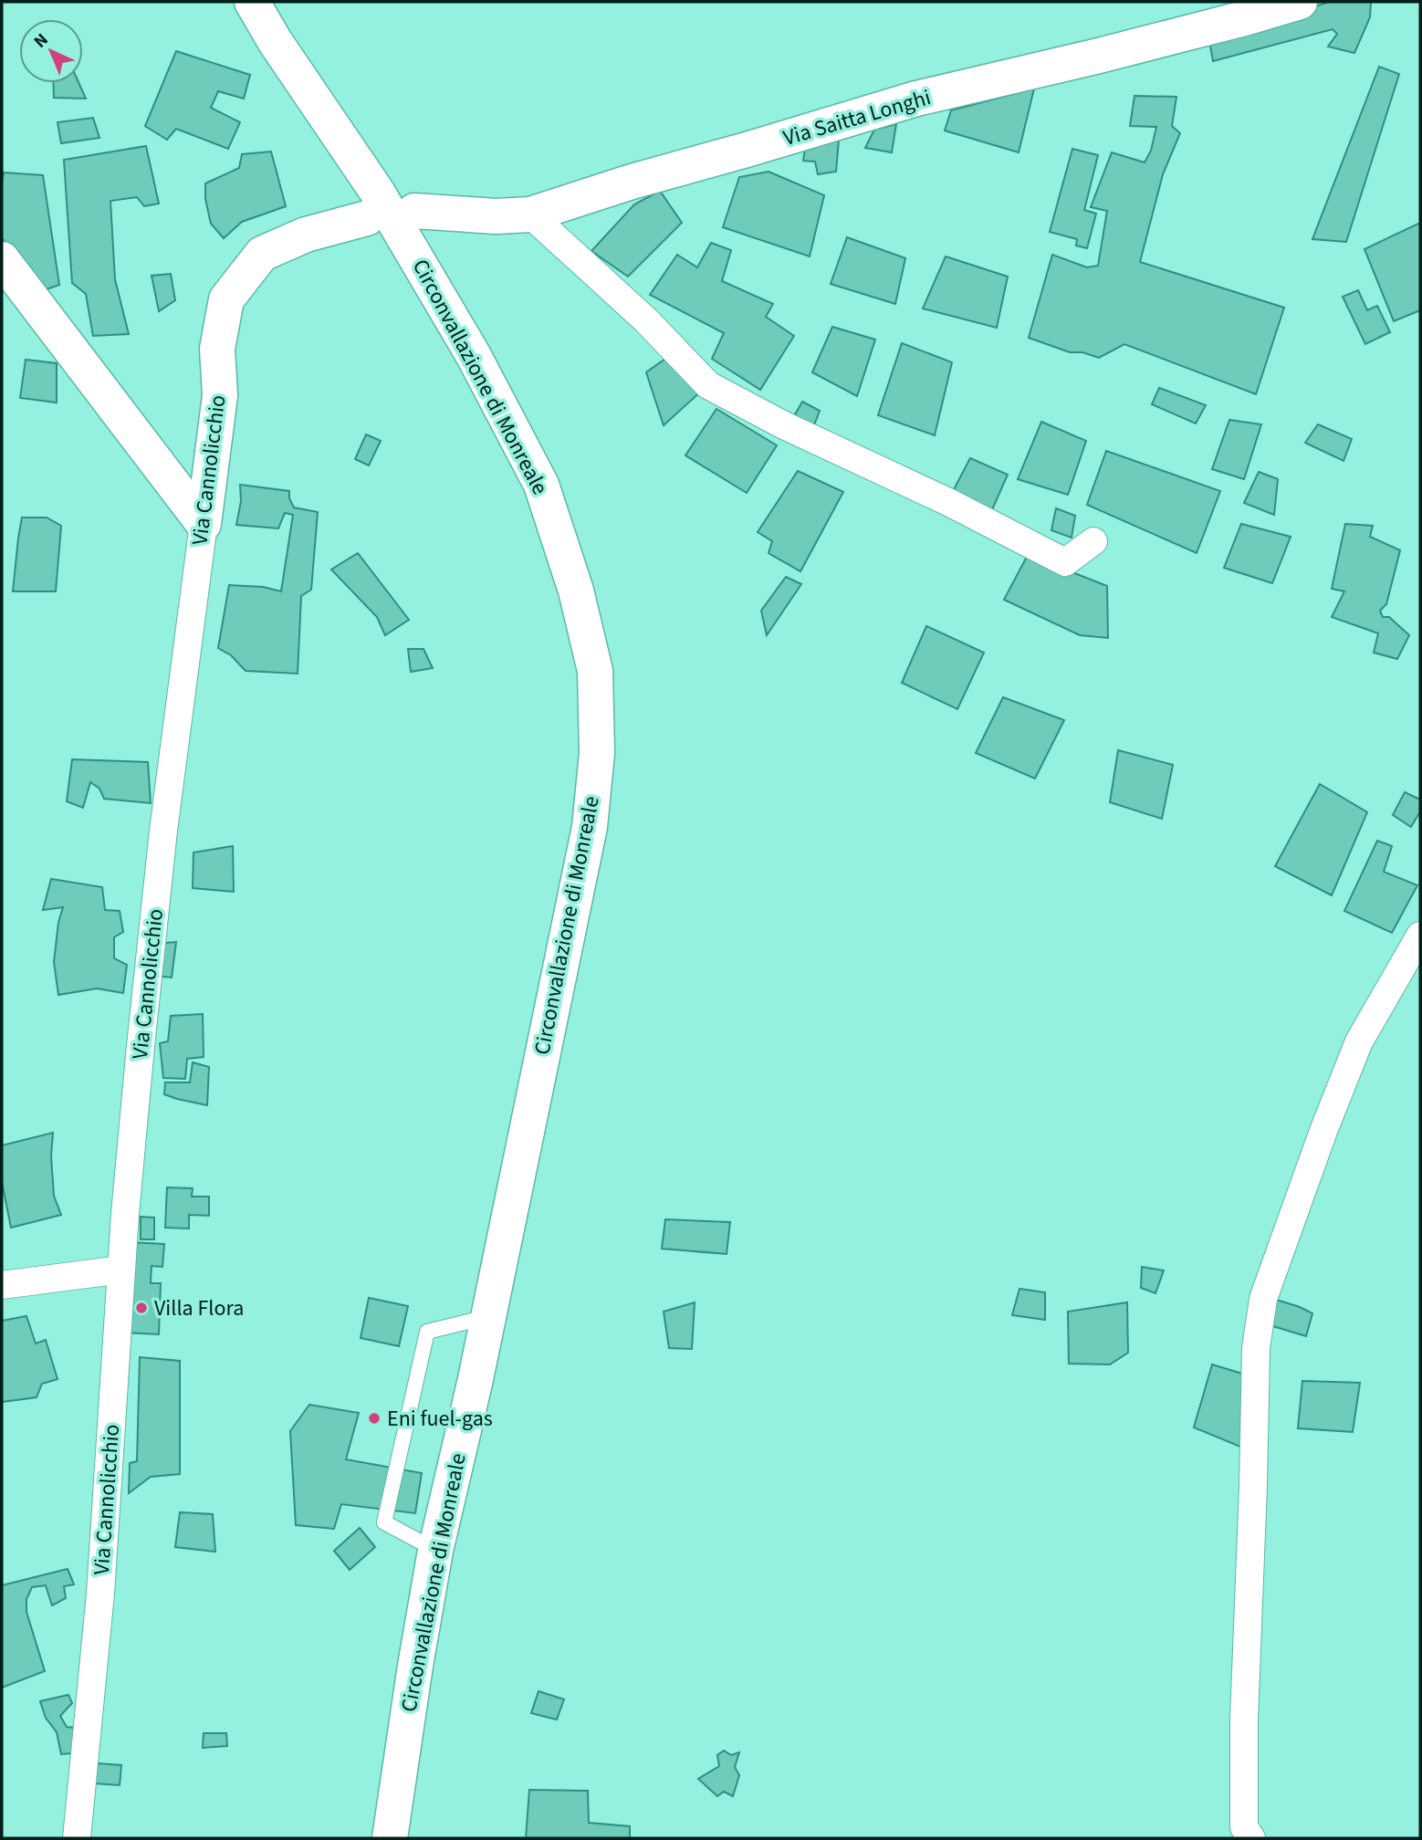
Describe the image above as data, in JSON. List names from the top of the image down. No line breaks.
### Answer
{"streets":{"main road":["Via Saitta Longhi","Circonvallazione di Monreale","Via Cannolicchio"]},"places":["Villa Flora","Eni fuel-gas"],"north":"top left"}
